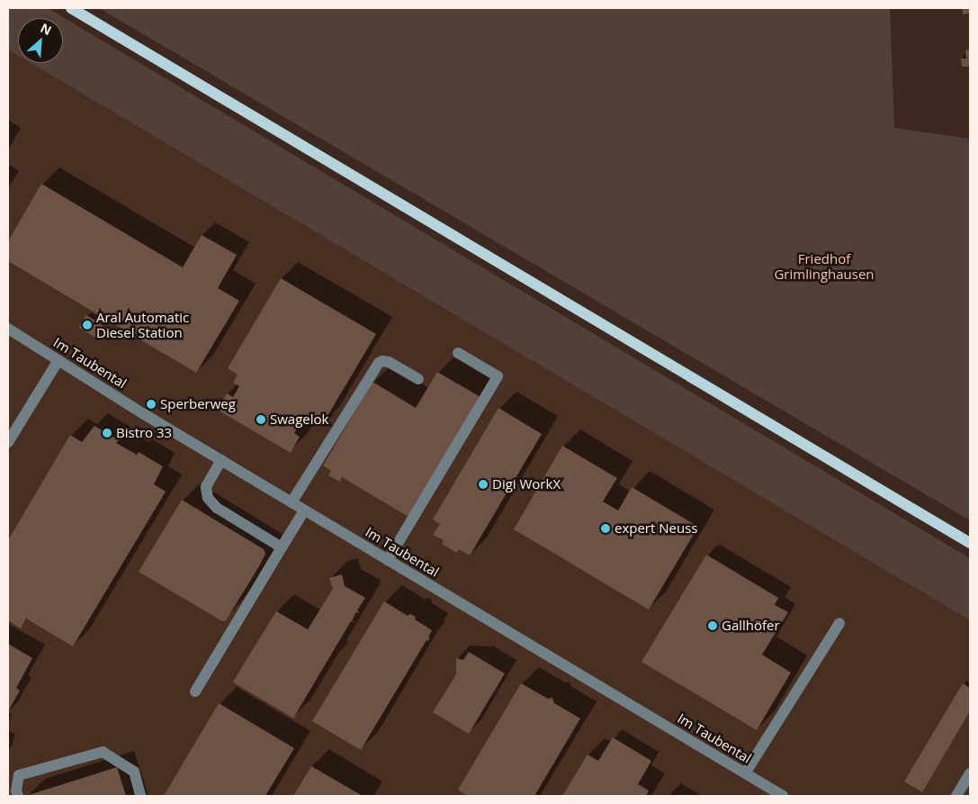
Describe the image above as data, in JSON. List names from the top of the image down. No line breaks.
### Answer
{"streets":{"street":["Im Taubental"]},"parks":["Friedhof Grimlinghausen"],"places":["Aral Automatic Diesel Station","Sperberweg","Swagelok","Bistro 33","Digi WorkX","expert Neuss","Gallhöfer"],"north":"top right"}
